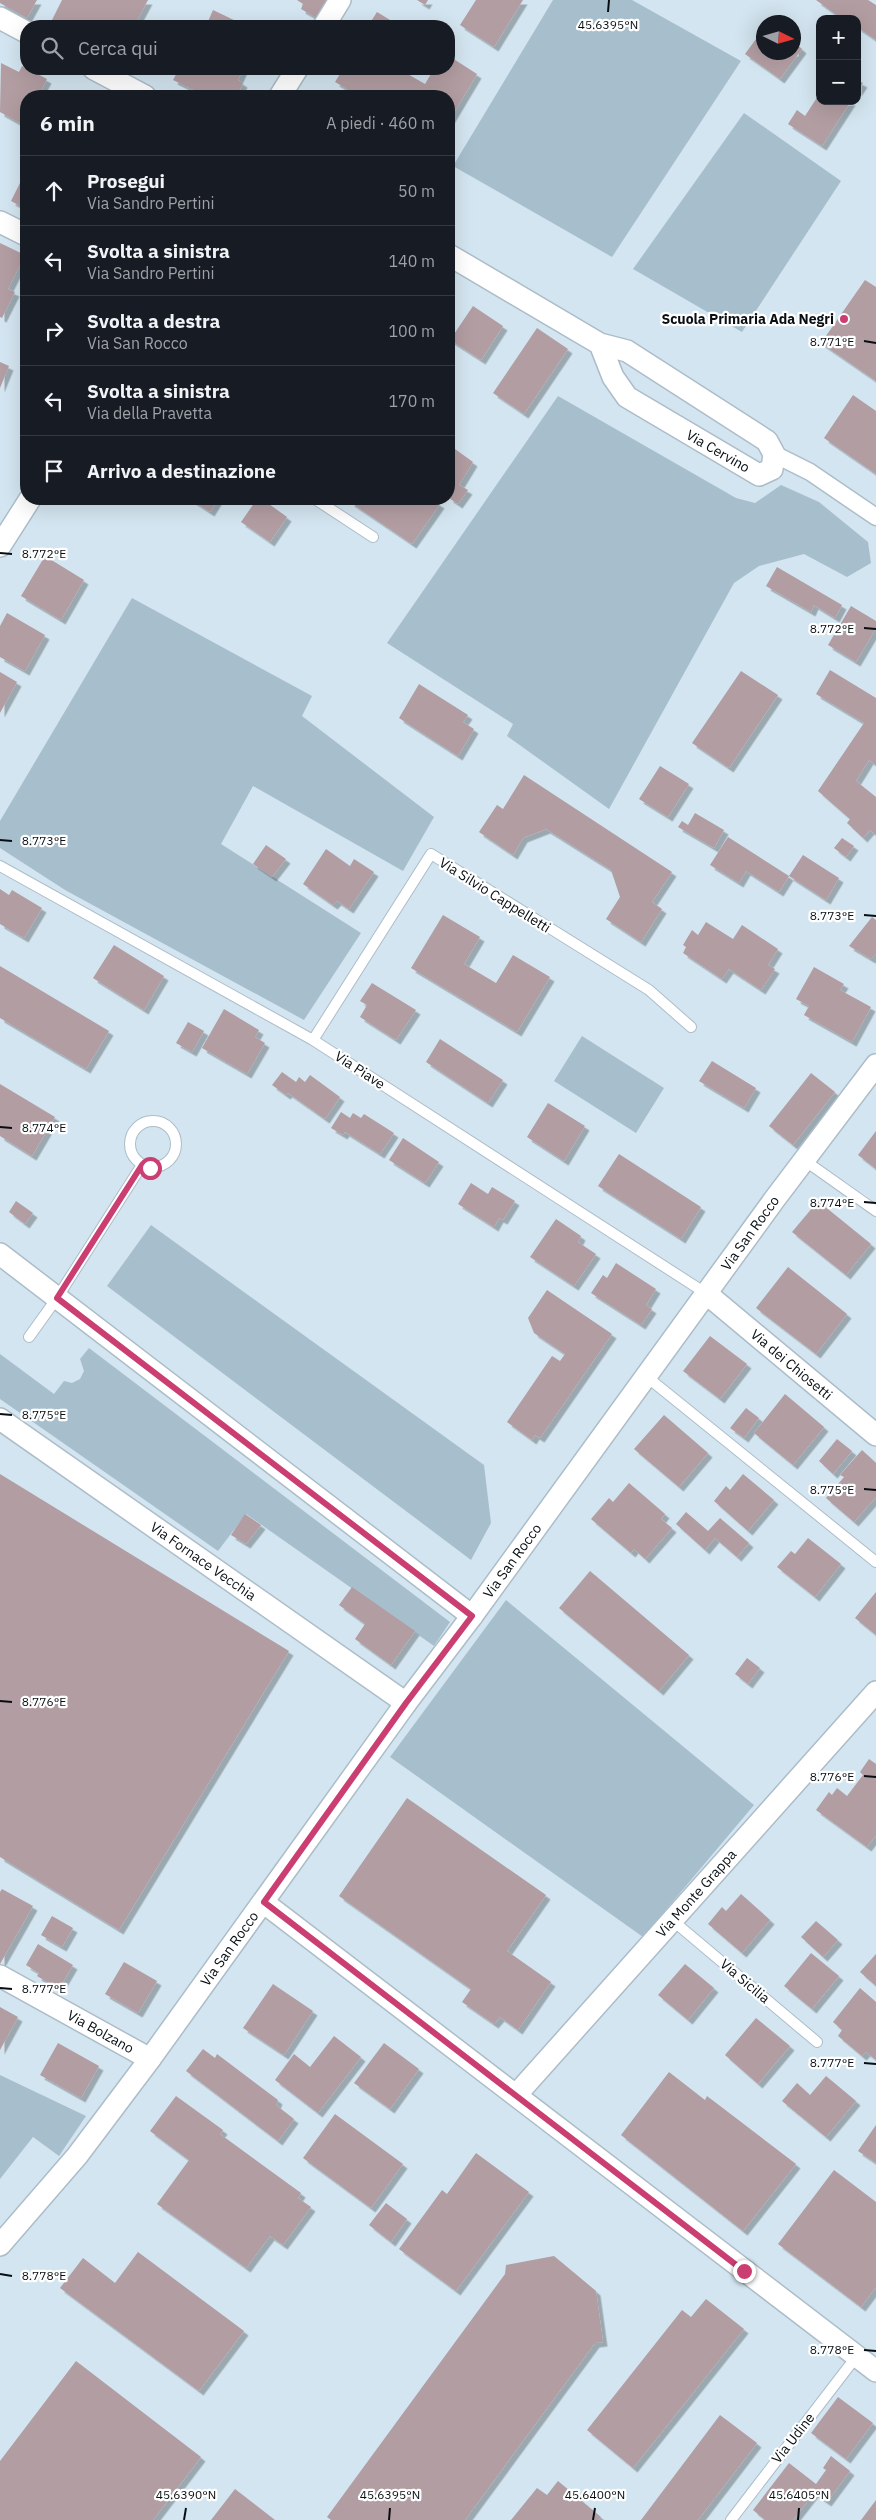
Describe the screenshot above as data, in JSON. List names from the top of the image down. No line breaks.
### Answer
{"streets":{"street":["Via Cervino","Via San Rocco","Via dei Chiosetti","Via Fornace Vecchia","Via Monte Grappa","Via Bolzano"],"lane":["Via Silvio Cappelletti","Via Piave","Via Sicilia","Via Udine"]},"crossings":[["Via Silvio Cappelletti","Via Piave"],["Via Piave","Via San Rocco"],["Via Piave","Via dei Chiosetti"],["Via San Rocco","Via dei Chiosetti"],["Via San Rocco","Via Fornace Vecchia"],["Via San Rocco","Via Bolzano"],["Via Monte Grappa","Via Sicilia"]],"places":["Scuola Primaria Ada Negri"],"north":"right","page":{"map_buttons":["+","−"],"search":"Cerca qui","heading":["6 min","A piedi · 460 m"],"list":[["Prosegui","Via Sandro Pertini","50 m"],["Svolta a sinistra","Via Sandro Pertini","140 m"],["Svolta a destra","Via San Rocco","100 m"],["Svolta a sinistra","Via della Pravetta","170 m"],"Arrivo a destinazione"]},"coordinates":["45.6395°N","8.771°E","8.772°E","8.773°E","8.774°E","8.775°E","8.776°E","8.777°E","8.778°E","45.6390°N","45.6400°N","45.6405°N"]}
